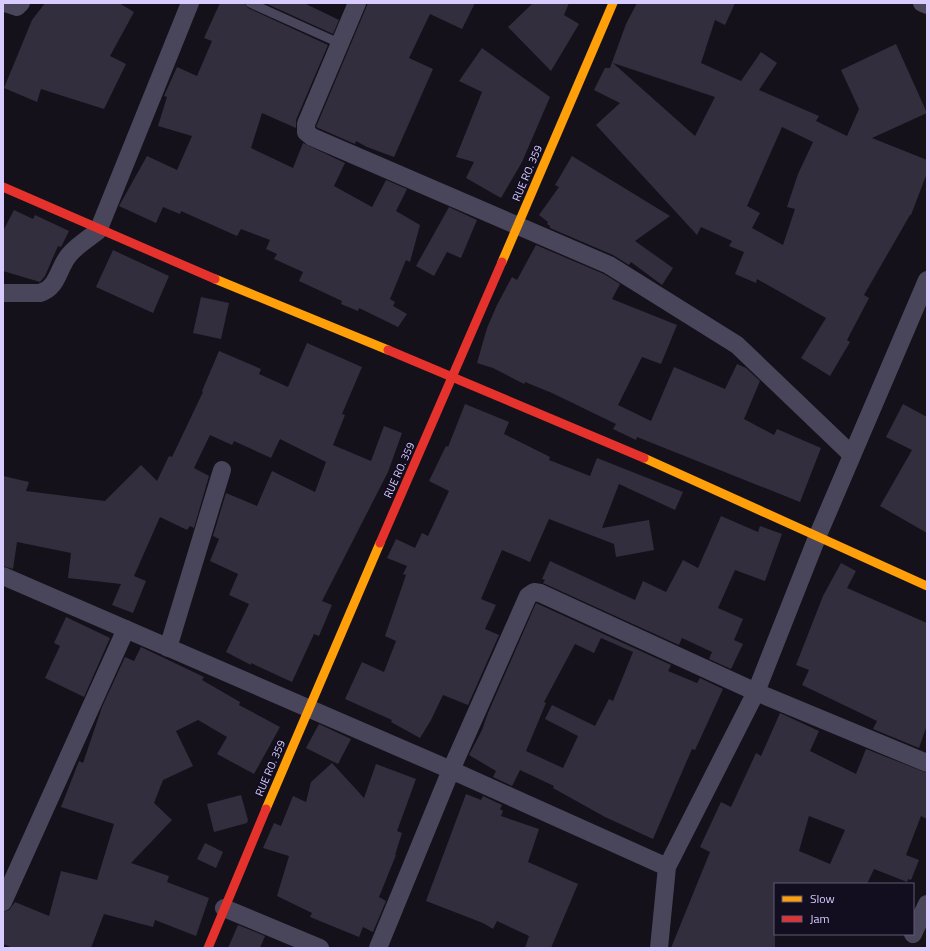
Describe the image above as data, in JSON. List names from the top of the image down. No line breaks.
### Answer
{"streets":{"street":["RUE RO. 359"]},"legend":["Slow","Jam"]}
